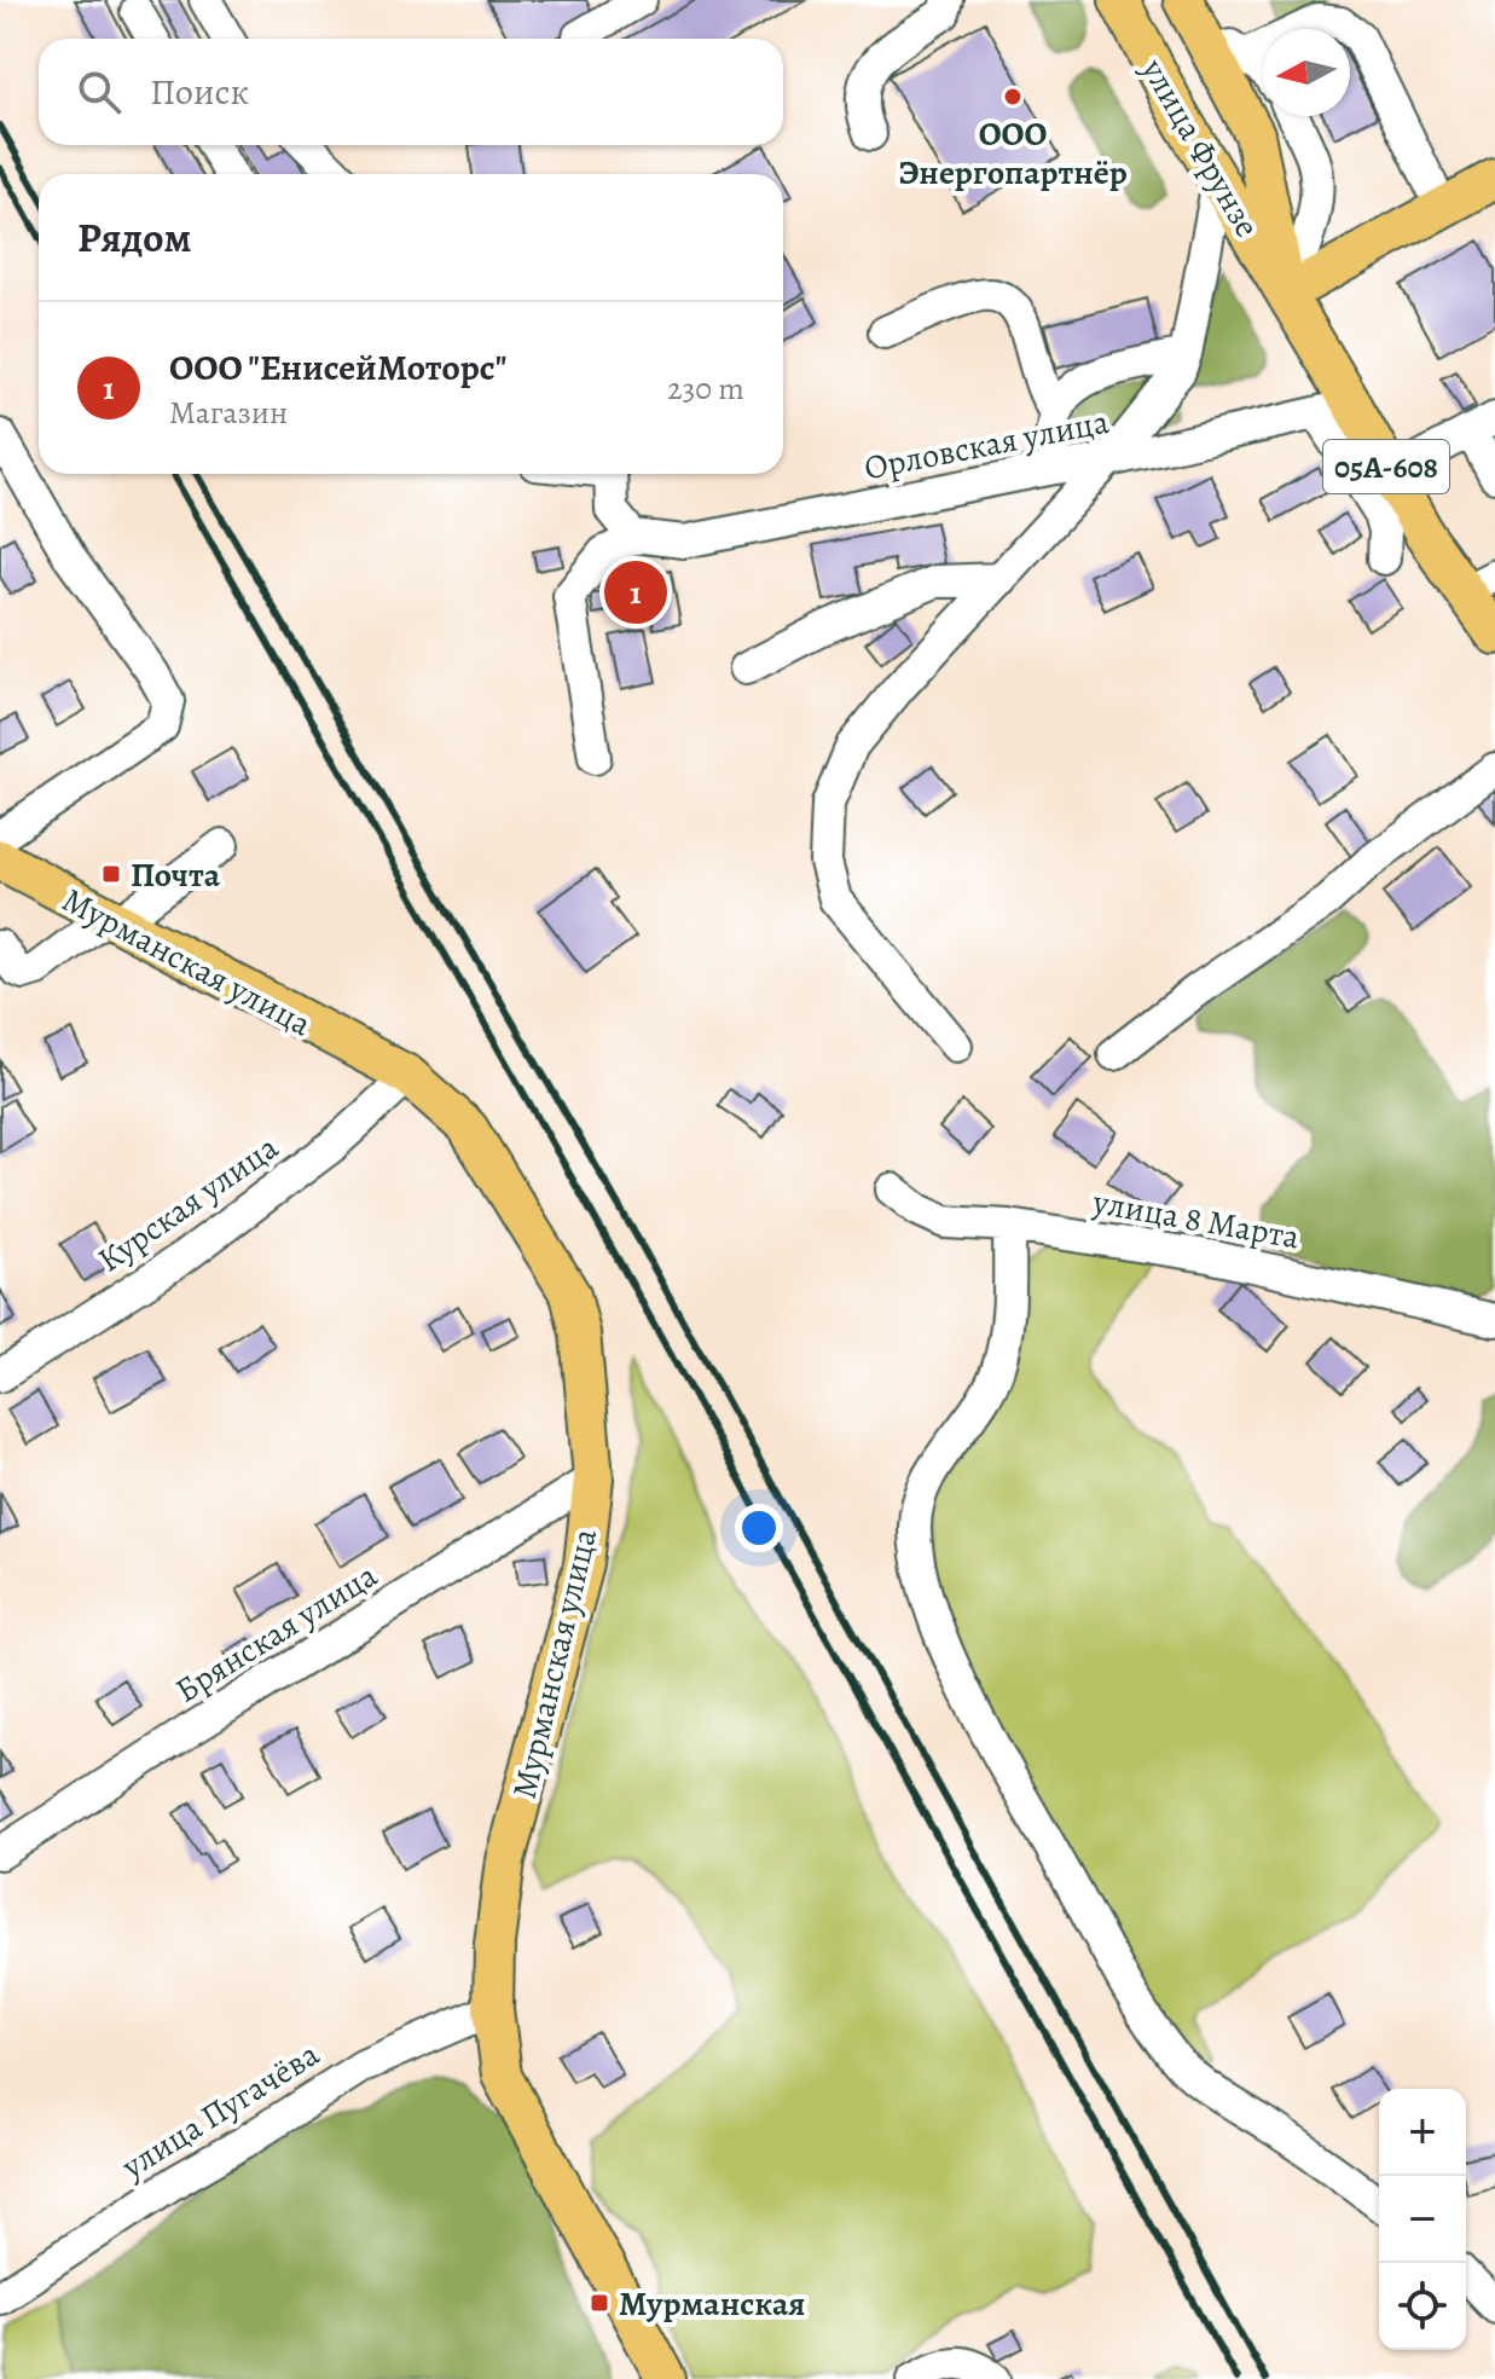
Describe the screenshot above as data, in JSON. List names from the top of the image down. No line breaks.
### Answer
{"streets":{"main road":["улица Фрунзе","05А-608","Мурманская улица"],"street":["Орловская улица","Курская улица","улица 8 Марта","Брянская улица","улица Пугачёва"]},"crossings":[["улица Фрунзе","Орловская улица"],["Мурманская улица","Курская улица"],["Мурманская улица","Брянская улица"],["Мурманская улица","улица Пугачёва"]],"places":{"other":["ООО Энергопартнёр"],"transit":["Почта","Мурманская"]},"north":"left","page":{"search":"Поиск","heading":"Рядом","list":[{"mark":"1","name":"ООО \"ЕнисейМоторс\"","note":"Магазин","value":"230 m"}],"pins":"1","map_buttons":["+","−"]}}
